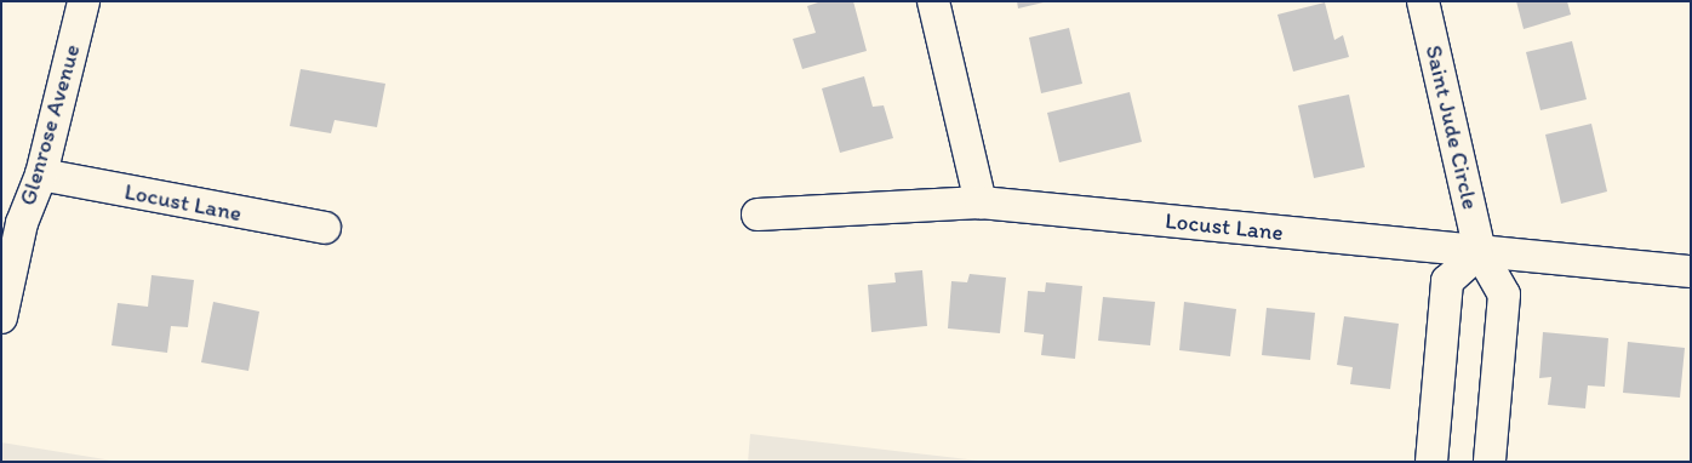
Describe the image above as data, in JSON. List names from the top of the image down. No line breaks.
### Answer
{"streets":{"street":["Glenrose Avenue","Saint Jude Circle","Locust Lane"]},"crossings":[["Glenrose Avenue","Locust Lane"],["Saint Jude Circle","Locust Lane"]]}
